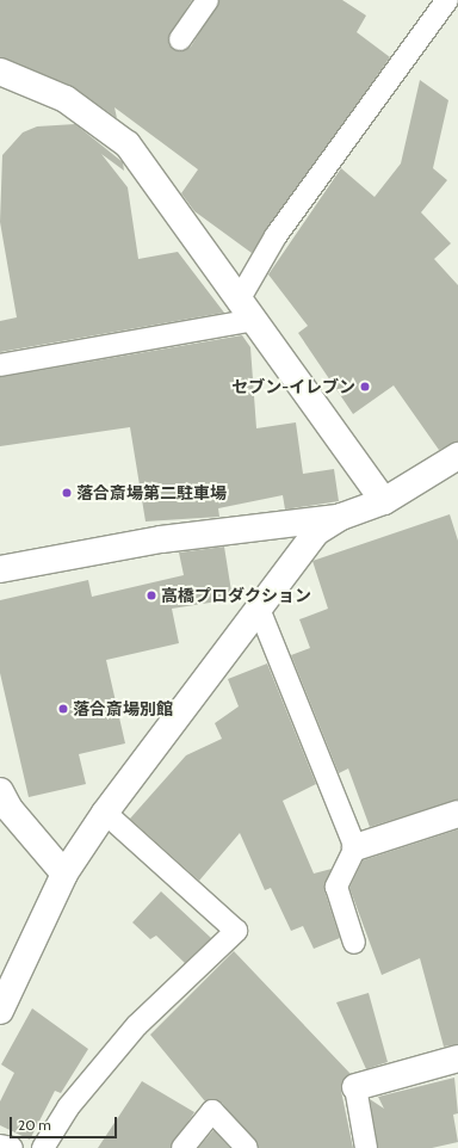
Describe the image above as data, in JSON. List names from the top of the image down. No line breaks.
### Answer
{"places":["セブン-イレブン","落合斎場第二駐車場","高橋プロダクション","落合斎場別館"],"scale_bar":"20 m"}
